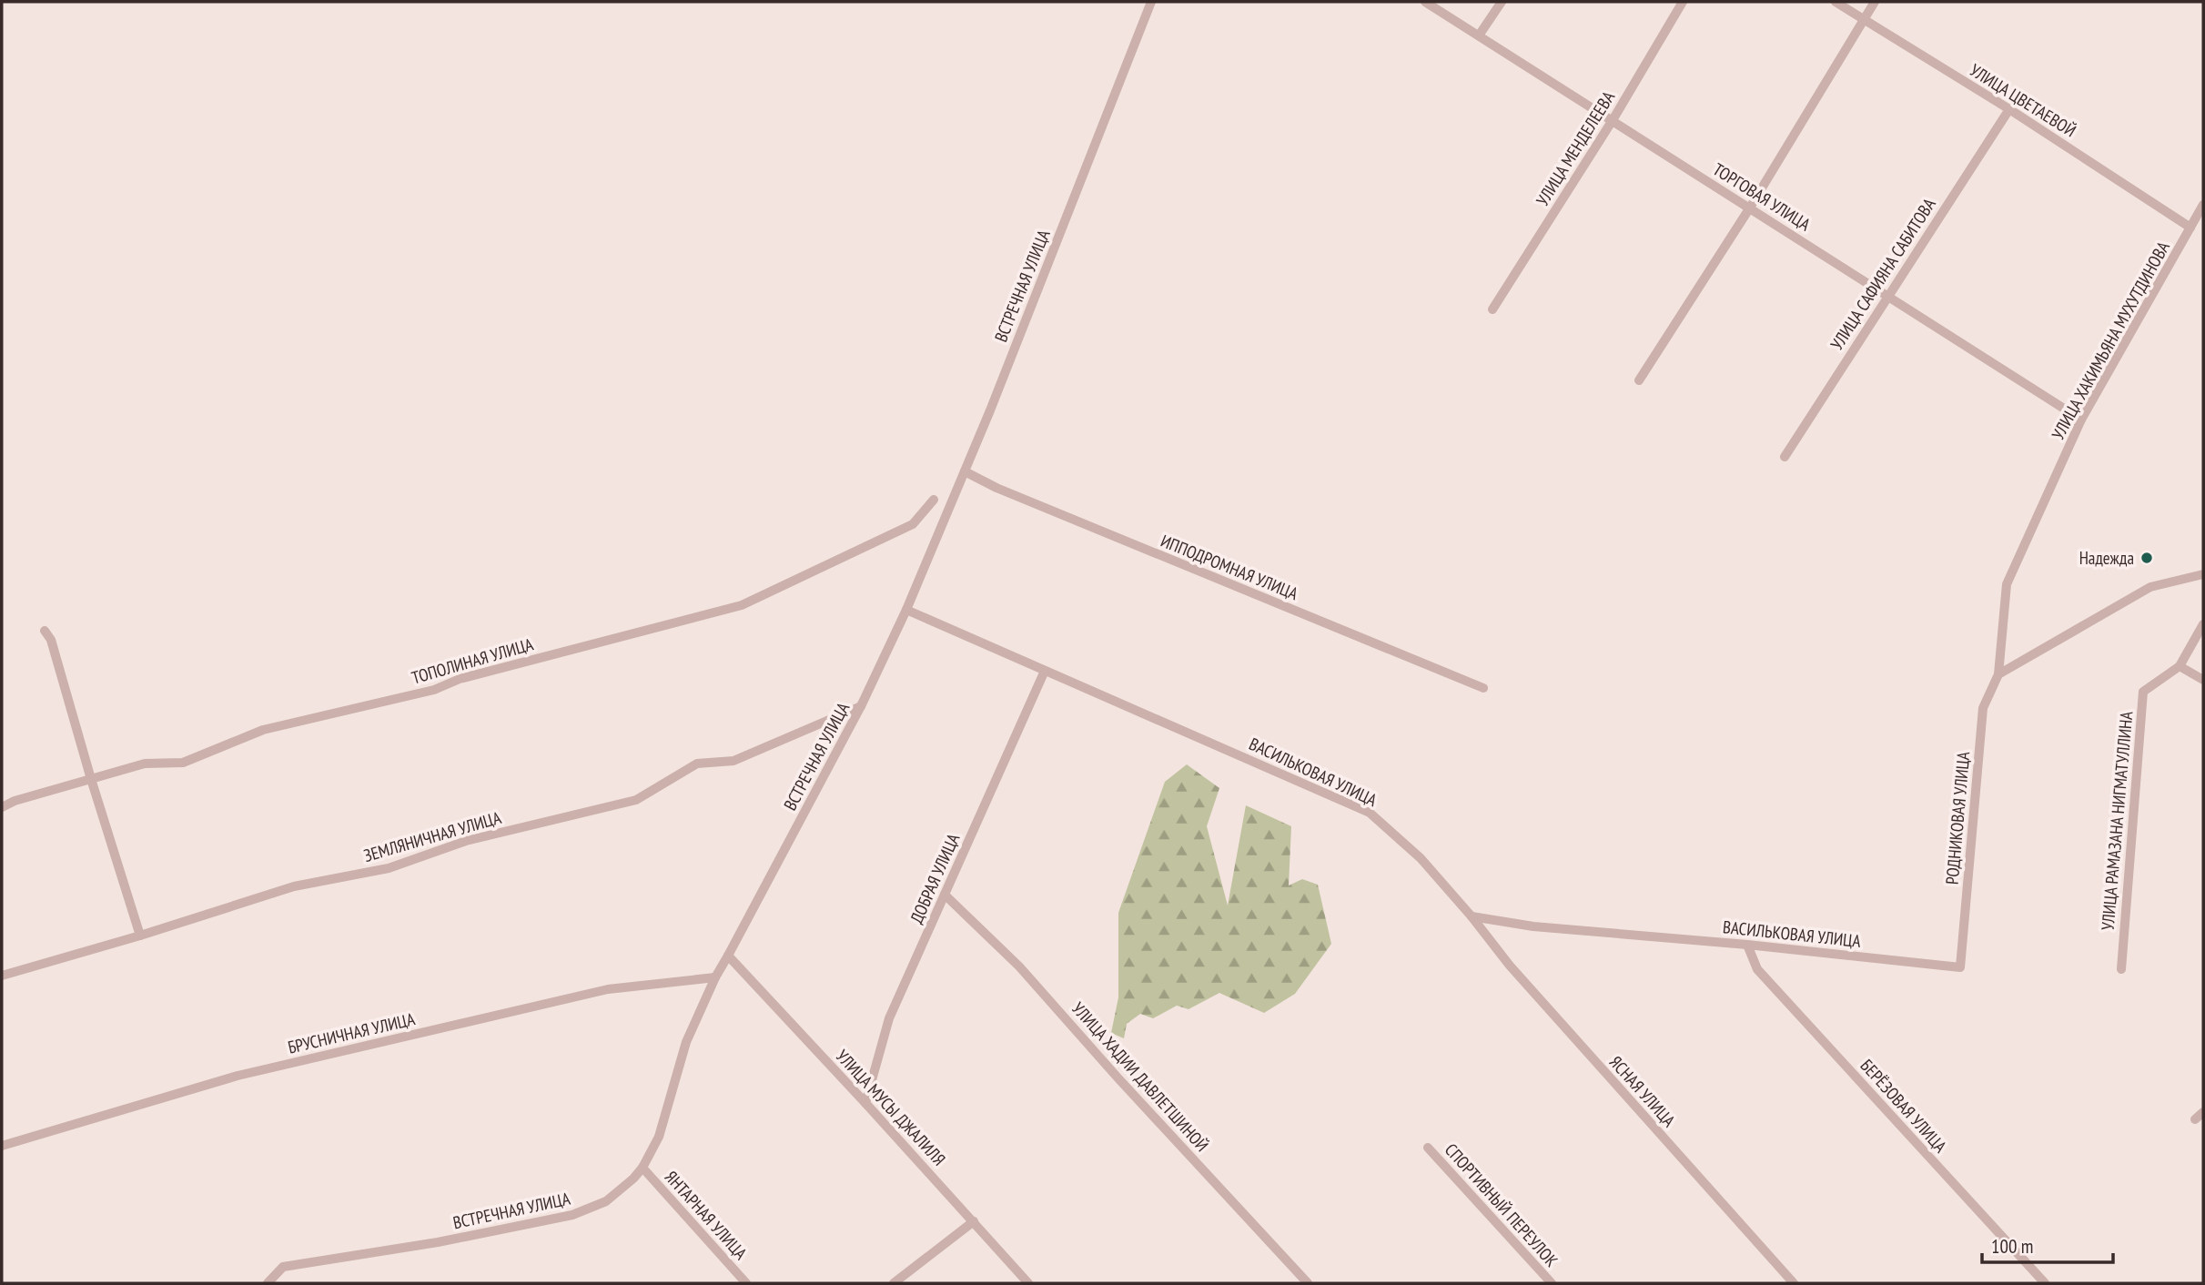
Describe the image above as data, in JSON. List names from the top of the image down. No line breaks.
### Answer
{"streets":{"street":["УЛИЦА ЦВЕТАЕВОЙ","УЛИЦА МЕНДЕЛЕЕВА","ТОРГОВАЯ УЛИЦА","УЛИЦА САФИЯНА САБИТОВА","ВСТРЕЧНАЯ УЛИЦА","УЛИЦА ХАКИМЬЯНА МУХУТДИНОВА","ИППОДРОМНАЯ УЛИЦА","ТОПОЛИНАЯ УЛИЦА","ВАСИЛЬКОВАЯ УЛИЦА","РОДНИКОВАЯ УЛИЦА","УЛИЦА РАМАЗАНА НИГМАТУЛЛИНА","ЗЕМЛЯНИЧНАЯ УЛИЦА","ДОБРАЯ УЛИЦА","БРУСНИЧНАЯ УЛИЦА","УЛИЦА ХАДИИ ДАВЛЕТШИНОЙ","ЯСНАЯ УЛИЦА","БЕРЁЗОВАЯ УЛИЦА","УЛИЦА МУСЫ ДЖАЛИЛЯ","СПОРТИВНЫЙ ПЕРЕУЛОК","ЯНТАРНАЯ УЛИЦА"]},"crossings":[["УЛИЦА ЦВЕТАЕВОЙ","УЛИЦА САФИЯНА САБИТОВА"],["УЛИЦА ЦВЕТАЕВОЙ","УЛИЦА ХАКИМЬЯНА МУХУТДИНОВА"],["УЛИЦА МЕНДЕЛЕЕВА","ТОРГОВАЯ УЛИЦА"],["ТОРГОВАЯ УЛИЦА","УЛИЦА САФИЯНА САБИТОВА"],["ТОРГОВАЯ УЛИЦА","УЛИЦА ХАКИМЬЯНА МУХУТДИНОВА"],["ВСТРЕЧНАЯ УЛИЦА","ИППОДРОМНАЯ УЛИЦА"],["ВСТРЕЧНАЯ УЛИЦА","ВАСИЛЬКОВАЯ УЛИЦА"],["ВСТРЕЧНАЯ УЛИЦА","ЗЕМЛЯНИЧНАЯ УЛИЦА"],["ВСТРЕЧНАЯ УЛИЦА","БРУСНИЧНАЯ УЛИЦА"],["ВСТРЕЧНАЯ УЛИЦА","УЛИЦА МУСЫ ДЖАЛИЛЯ"],["ВСТРЕЧНАЯ УЛИЦА","ЯНТАРНАЯ УЛИЦА"],["УЛИЦА ХАКИМЬЯНА МУХУТДИНОВА","РОДНИКОВАЯ УЛИЦА"],["ВАСИЛЬКОВАЯ УЛИЦА","РОДНИКОВАЯ УЛИЦА"],["ВАСИЛЬКОВАЯ УЛИЦА","ДОБРАЯ УЛИЦА"],["ВАСИЛЬКОВАЯ УЛИЦА","ЯСНАЯ УЛИЦА"],["ВАСИЛЬКОВАЯ УЛИЦА","БЕРЁЗОВАЯ УЛИЦА"],["ДОБРАЯ УЛИЦА","УЛИЦА ХАДИИ ДАВЛЕТШИНОЙ"],["ДОБРАЯ УЛИЦА","УЛИЦА МУСЫ ДЖАЛИЛЯ"]],"places":["Надежда"],"scale_bar":"100 m"}
